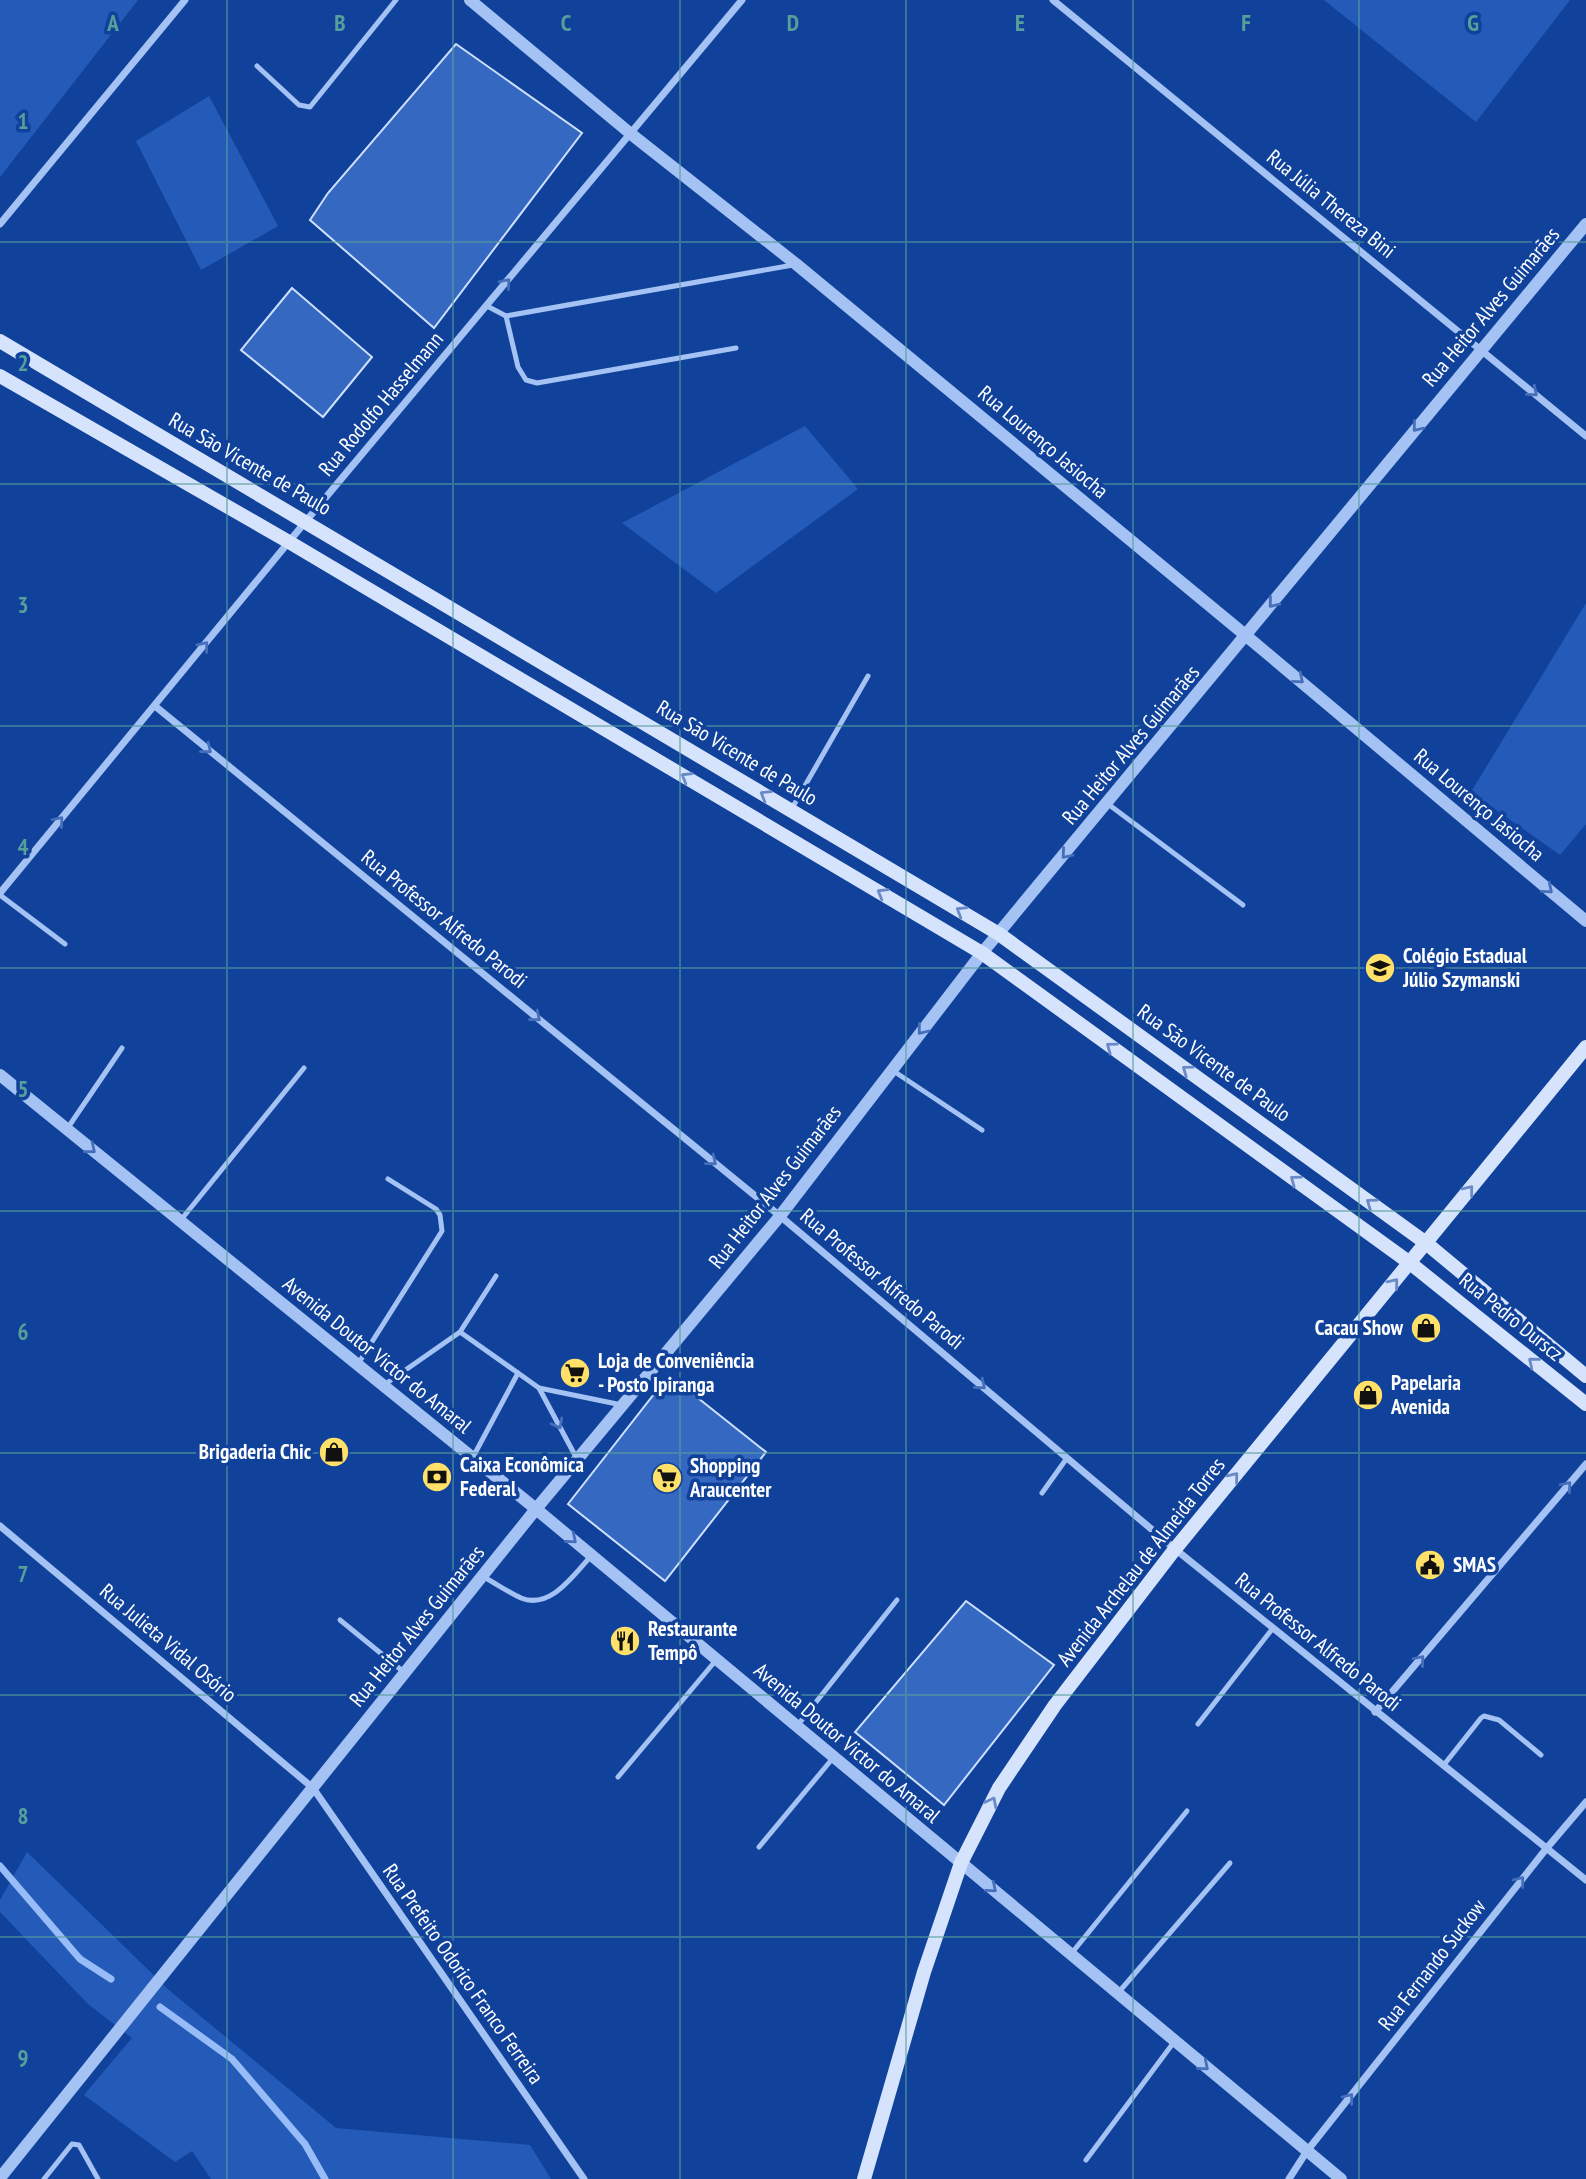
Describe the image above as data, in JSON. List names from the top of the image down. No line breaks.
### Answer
{"streets":{"main road":["Rua São Vicente de Paulo","Rua Pedro Durscz","Avenida Archelau de Almeida Torres"],"street":["Rua Júlia Thereza Bini","Rua Heitor Alves Guimarães","Rua Rodolfo Hasselmann","Rua Lourenço Jasiocha","Rua Professor Alfredo Parodi","Avenida Doutor Victor do Amaral","Rua Julieta Vidal Osório","Rua Fernando Suckow","Rua Prefeito Odorico Franco Ferreira"]},"crossings":[["Rua Júlia Thereza Bini","Rua Heitor Alves Guimarães"],["Rua Heitor Alves Guimarães","Rua Lourenço Jasiocha"],["Rua Heitor Alves Guimarães","Rua São Vicente de Paulo"],["Rua Heitor Alves Guimarães","Rua Professor Alfredo Parodi"],["Rua Heitor Alves Guimarães","Avenida Doutor Victor do Amaral"],["Rua Heitor Alves Guimarães","Rua Julieta Vidal Osório"],["Rua Heitor Alves Guimarães","Rua Prefeito Odorico Franco Ferreira"],["Rua Rodolfo Hasselmann","Rua Lourenço Jasiocha"],["Rua Rodolfo Hasselmann","Rua São Vicente de Paulo"],["Rua Rodolfo Hasselmann","Rua Professor Alfredo Parodi"],["Rua São Vicente de Paulo","Rua Pedro Durscz"],["Rua São Vicente de Paulo","Avenida Archelau de Almeida Torres"],["Rua Professor Alfredo Parodi","Avenida Archelau de Almeida Torres"],["Rua Professor Alfredo Parodi","Rua Fernando Suckow"],["Rua Pedro Durscz","Avenida Archelau de Almeida Torres"],["Avenida Doutor Victor do Amaral","Avenida Archelau de Almeida Torres"],["Avenida Doutor Victor do Amaral","Rua Fernando Suckow"],["Rua Julieta Vidal Osório","Rua Prefeito Odorico Franco Ferreira"]],"one_way":["Rua Rodolfo Hasselmann","Rua Professor Alfredo Parodi","Avenida Archelau de Almeida Torres","Rua Fernando Suckow"],"places":{"school or university":["Colégio Estadual Júlio Szymanski"],"shop":["Cacau Show","Papelaria Avenida","Brigaderia Chic"],"supermarket":["Loja de Conveniência - Posto Ipiranga","Shopping Araucenter"],"bank":["Caixa Econômica Federal"],"public building":["SMAS"],"restaurant":["Restaurante Tempô"]},"grid":{"columns":["A","B","C","D","E","F","G"],"rows":["1","2","3","4","5","6","7","8","9"]}}
